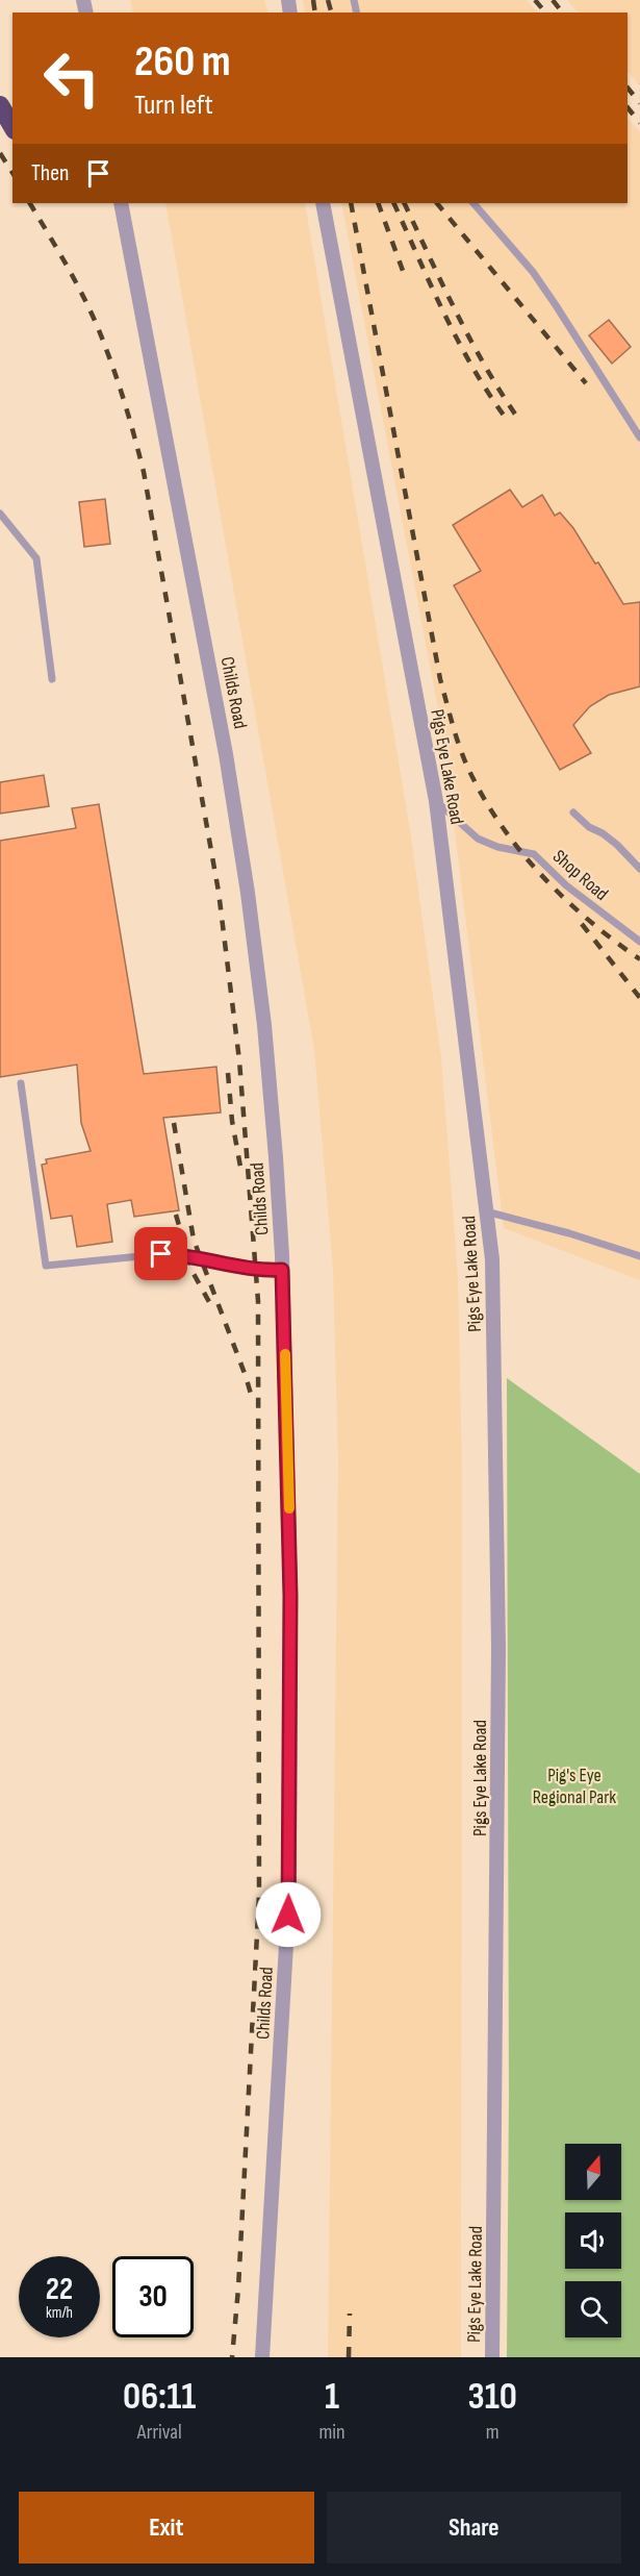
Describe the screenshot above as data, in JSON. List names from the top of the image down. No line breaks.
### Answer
{"streets":{"street":["Childs Road","Pigs Eye Lake Road"],"lane":["Shop Road"]},"crossings":[["Pigs Eye Lake Road","Shop Road"]],"parks":["Pig's Eye Regional Park"],"north":"top","page":{"turn":["260 m","Turn left"],"then":"Then","speed":"22 km/h","limit":"30","eta":["06:11","Arrival","1","min","310","m"],"buttons":["Exit","Share"]}}
